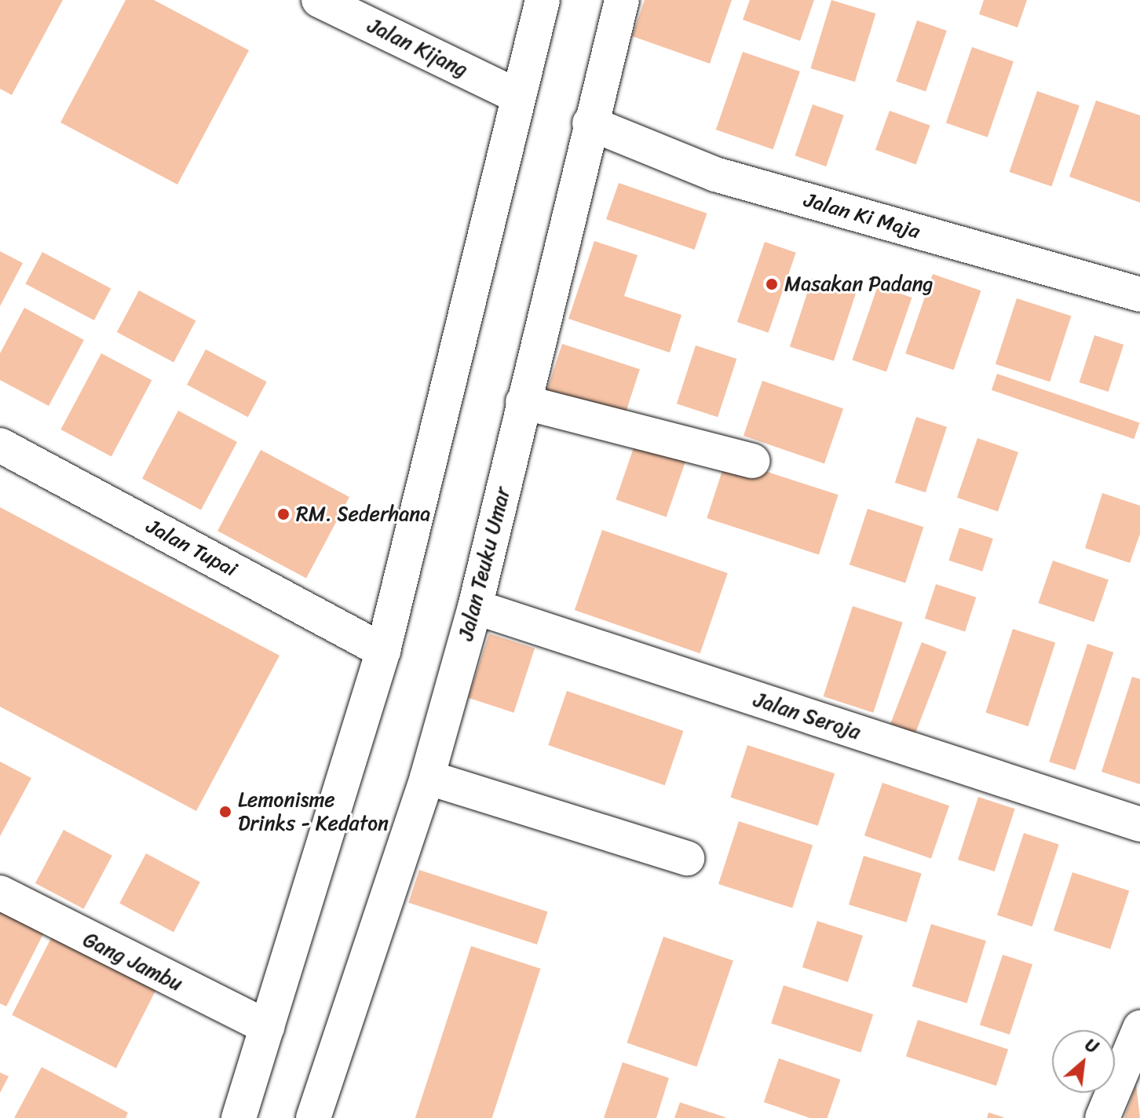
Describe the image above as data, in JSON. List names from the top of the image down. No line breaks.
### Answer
{"streets":{"main road":["Jalan Kijang","Jalan Ki Maja","Jalan Tupai","Jalan Teuku Umar","Jalan Seroja","Gang Jambu"]},"crossings":[["Jalan Ki Maja","Jalan Teuku Umar"],["Jalan Teuku Umar","Jalan Seroja"]],"places":["Masakan Padang","RM. Sederhana","Lemonisme Drinks - Kedaton"],"north":"top right"}
